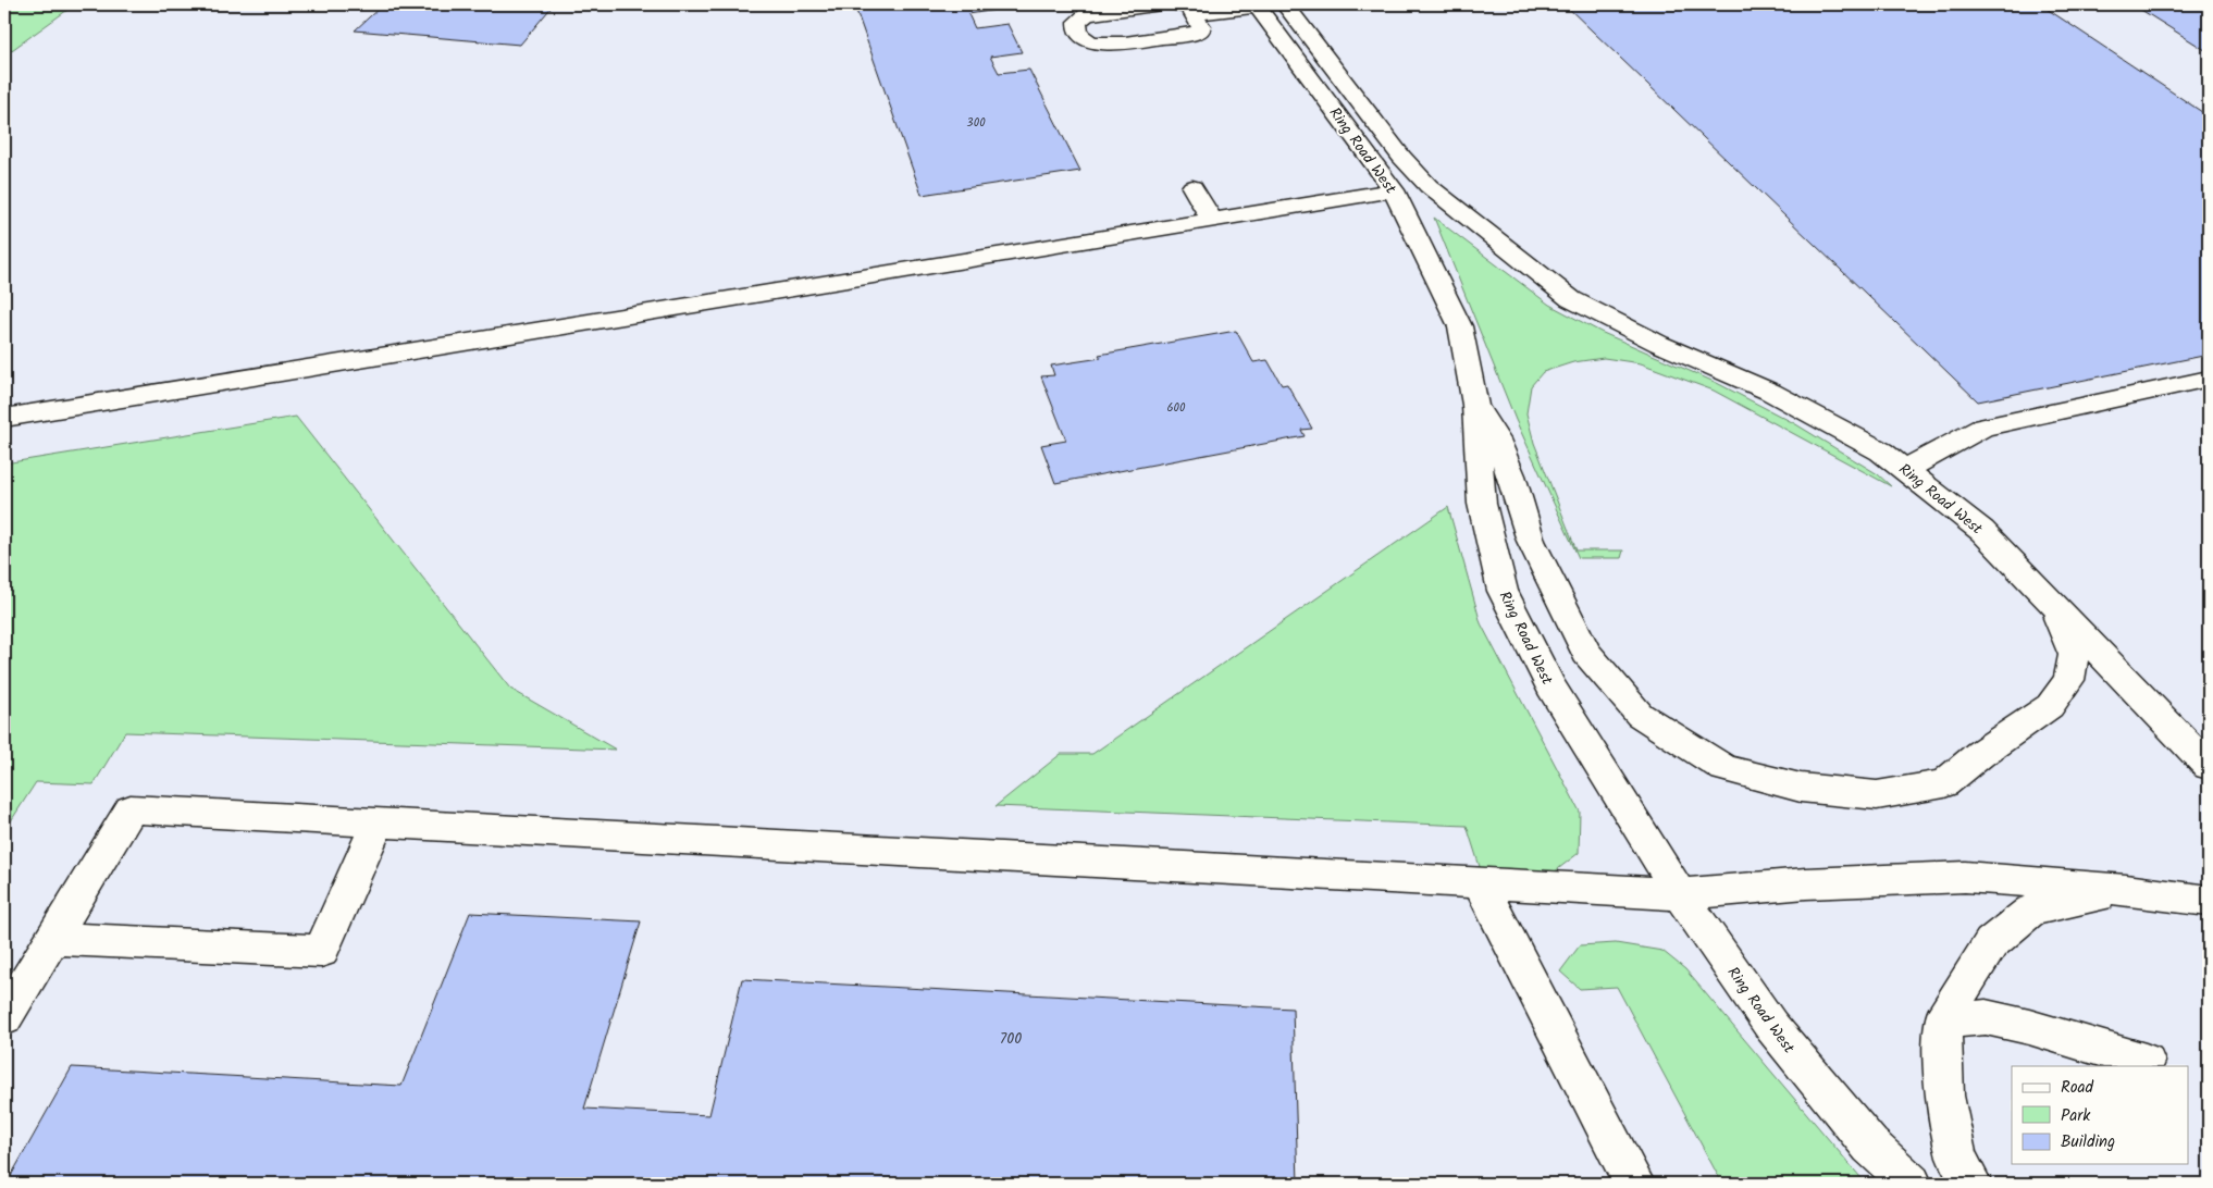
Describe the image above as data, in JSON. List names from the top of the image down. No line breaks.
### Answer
{"streets":{"street":["Ring Road West"]},"house_numbers":["300","600","700"],"legend":["Road","Park","Building"]}
